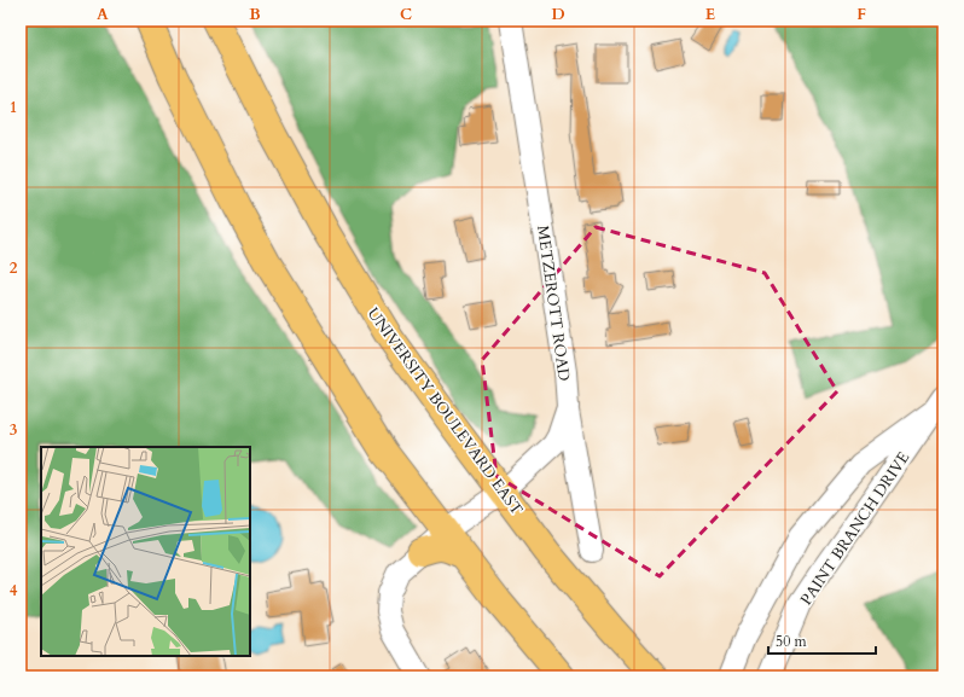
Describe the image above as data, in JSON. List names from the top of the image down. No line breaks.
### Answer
{"streets":{"main road":["UNIVERSITY BOULEVARD EAST"],"street":["METZEROTT ROAD","PAINT BRANCH DRIVE"]},"crossings":[["METZEROTT ROAD","UNIVERSITY BOULEVARD EAST"]],"scale_bar":"50 m","grid":{"columns":["A","B","C","D","E","F"],"rows":["1","2","3","4"]}}
